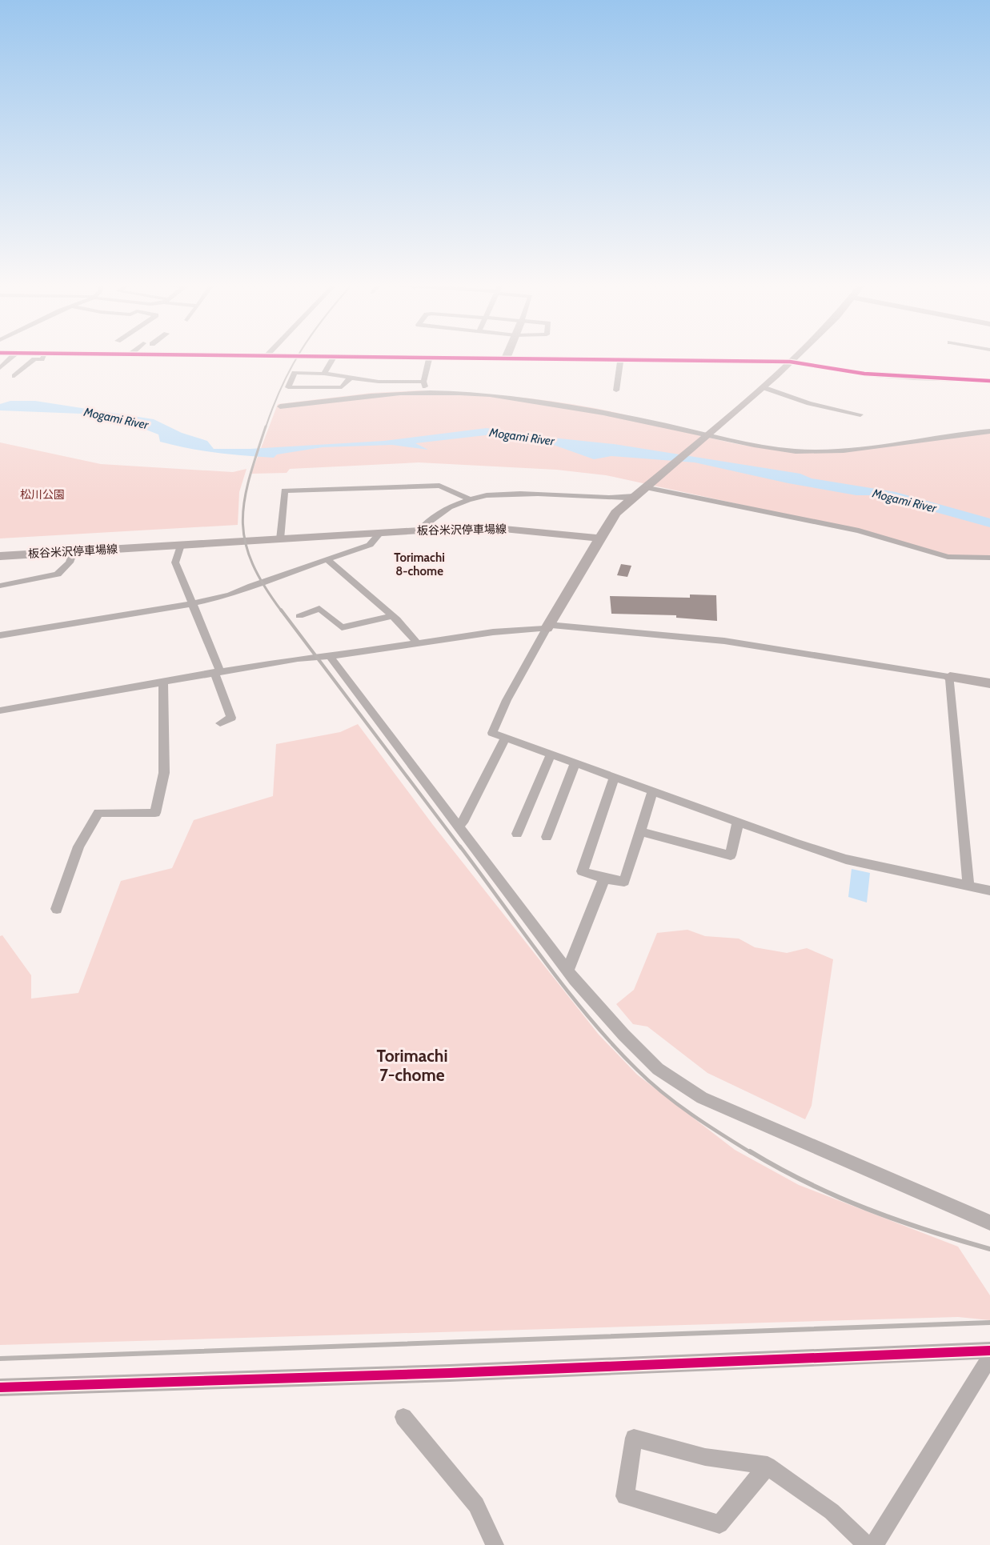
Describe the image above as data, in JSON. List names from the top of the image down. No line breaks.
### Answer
{"streets":{"main road":["板谷米沢停車場線"]},"districts":["Torimachi 8-chome","Torimachi 7-chome"],"water":["Mogami River"],"parks":["松川公園"]}
